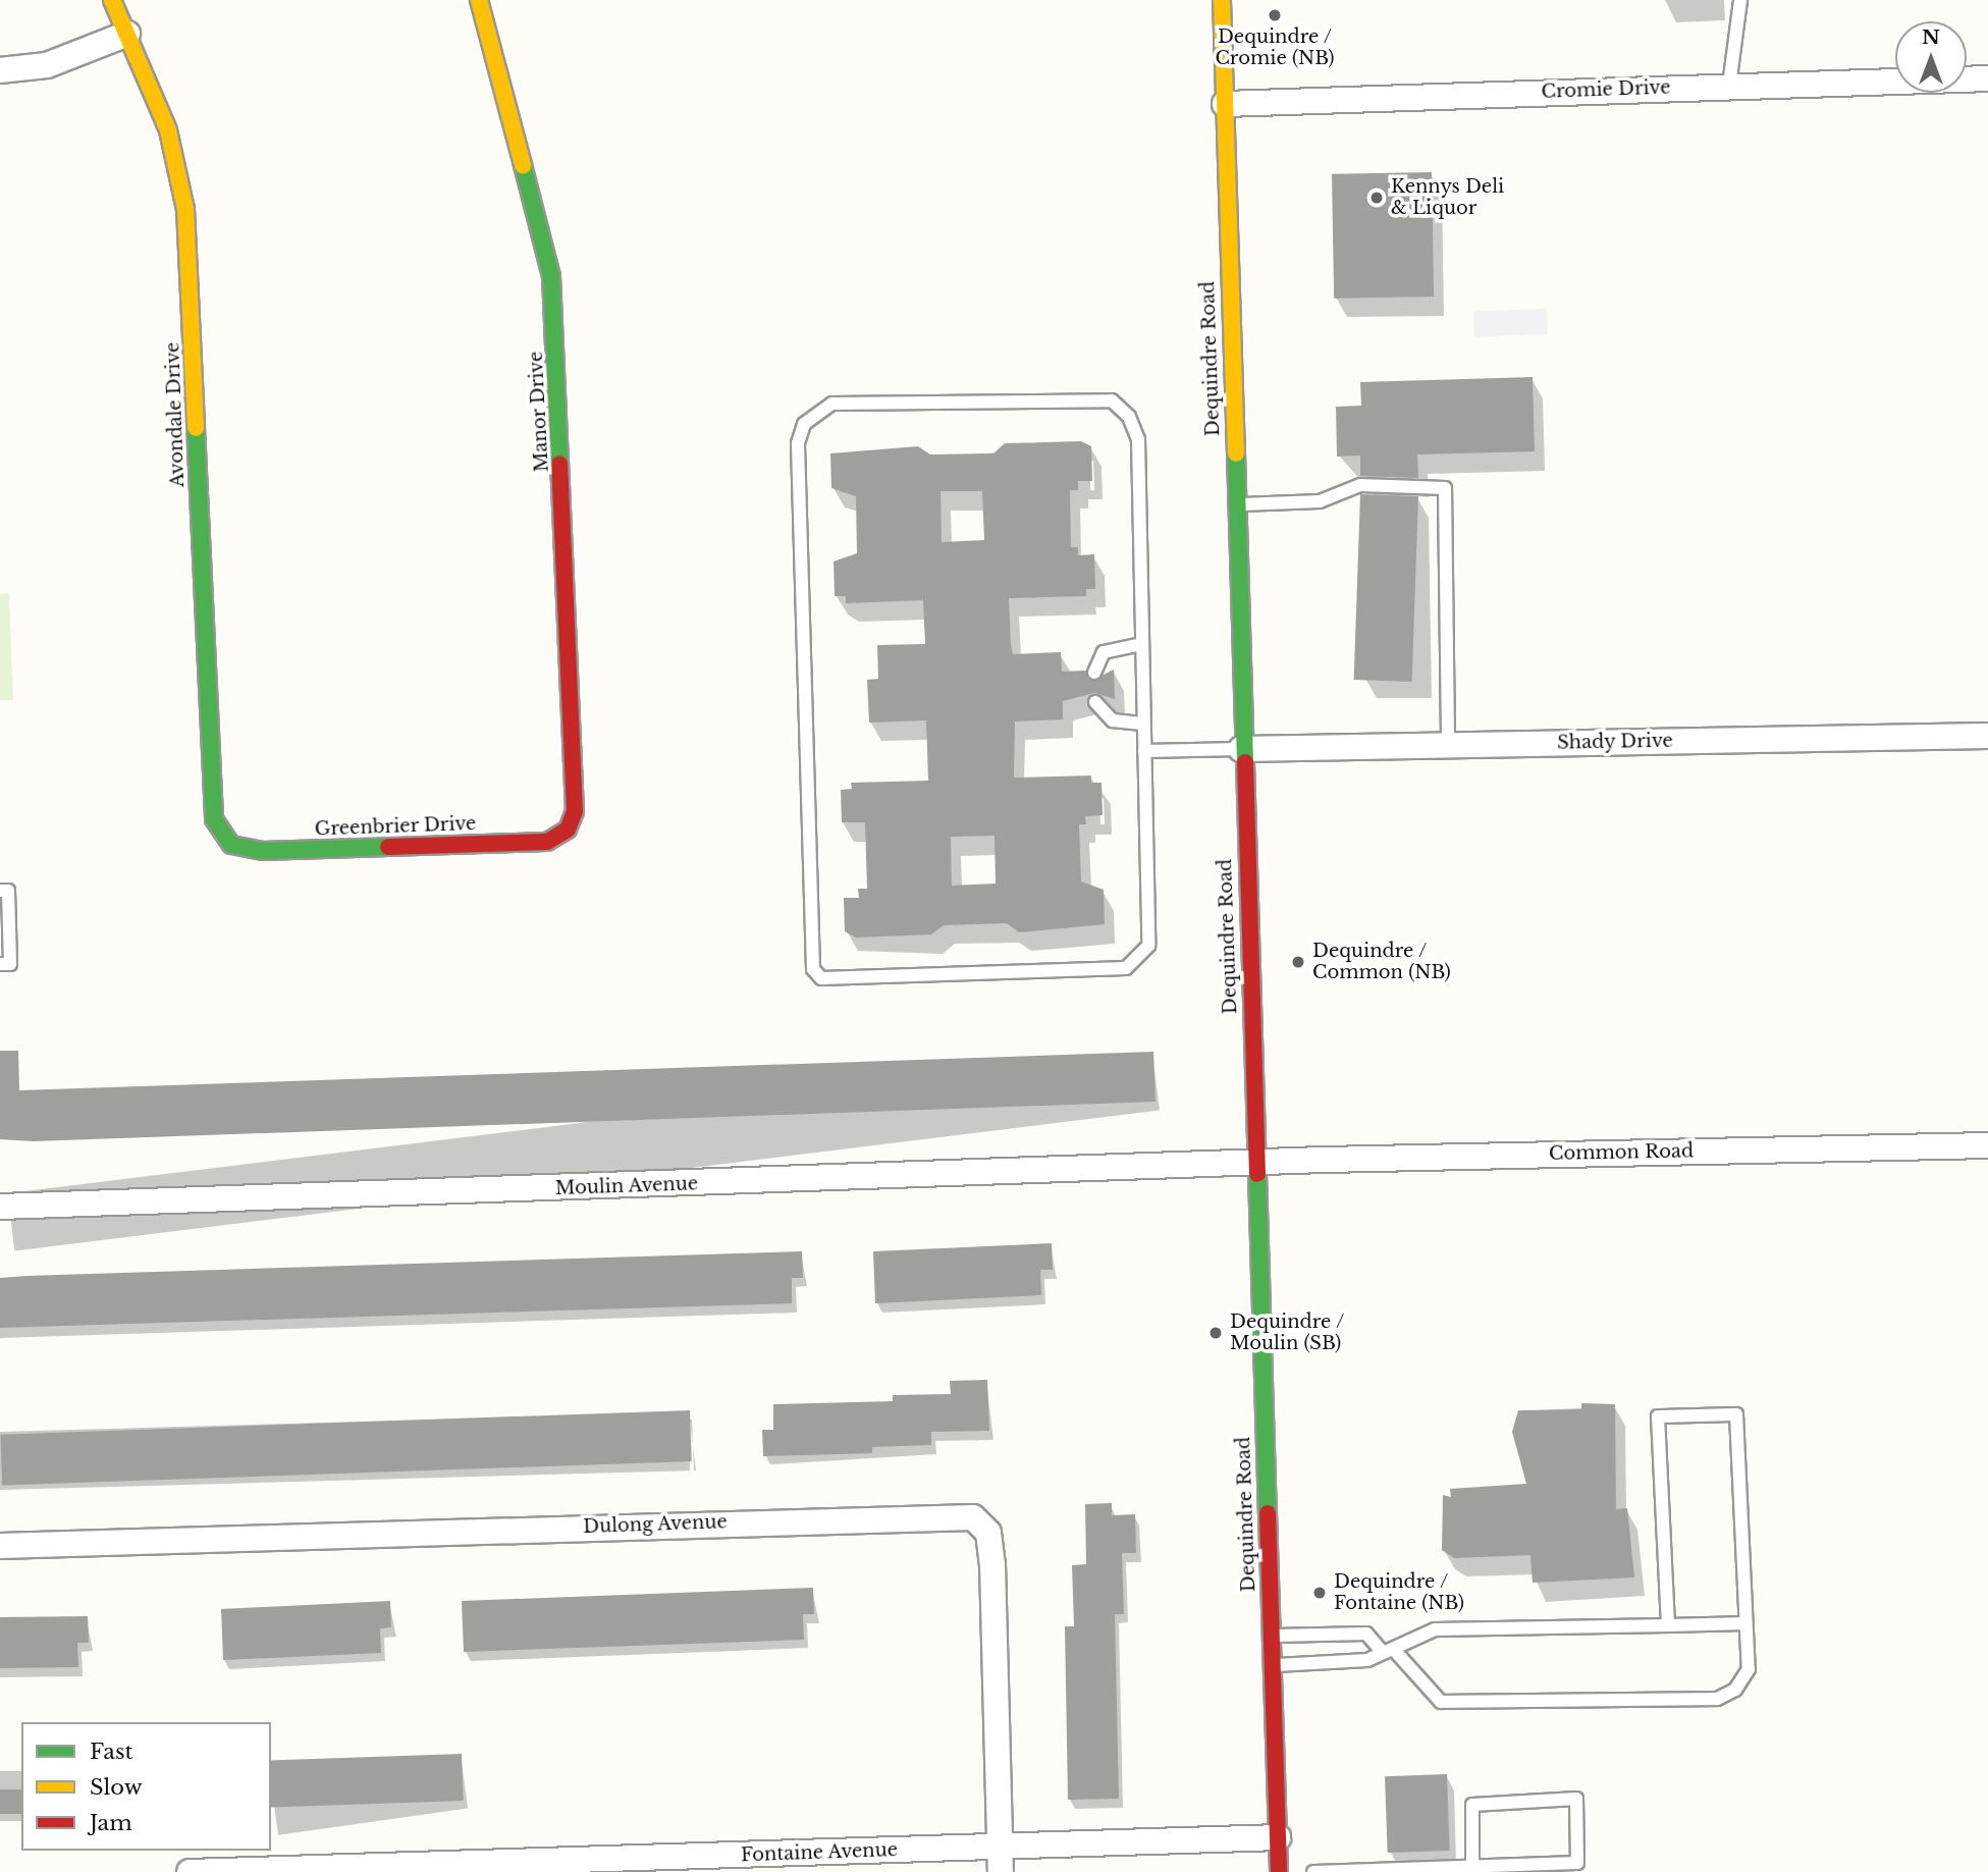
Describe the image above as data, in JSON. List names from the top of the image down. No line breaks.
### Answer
{"streets":{"street":["Cromie Drive","Dequindre Road","Manor Drive","Avondale Drive","Shady Drive","Greenbrier Drive","Common Road","Moulin Avenue","Dulong Avenue","Fontaine Avenue"]},"crossings":[["Cromie Drive","Dequindre Road"],["Dequindre Road","Shady Drive"],["Dequindre Road","Common Road"],["Dequindre Road","Moulin Avenue"],["Dequindre Road","Fontaine Avenue"],["Manor Drive","Greenbrier Drive"],["Avondale Drive","Greenbrier Drive"],["Common Road","Moulin Avenue"],["Dulong Avenue","Fontaine Avenue"]],"places":["Dequindre / Cromie (NB)","Kennys Deli & Liquor","Dequindre / Common (NB)","Dequindre / Moulin (SB)","Dequindre / Fontaine (NB)"],"legend":["Fast","Slow","Jam"],"north":"top"}
